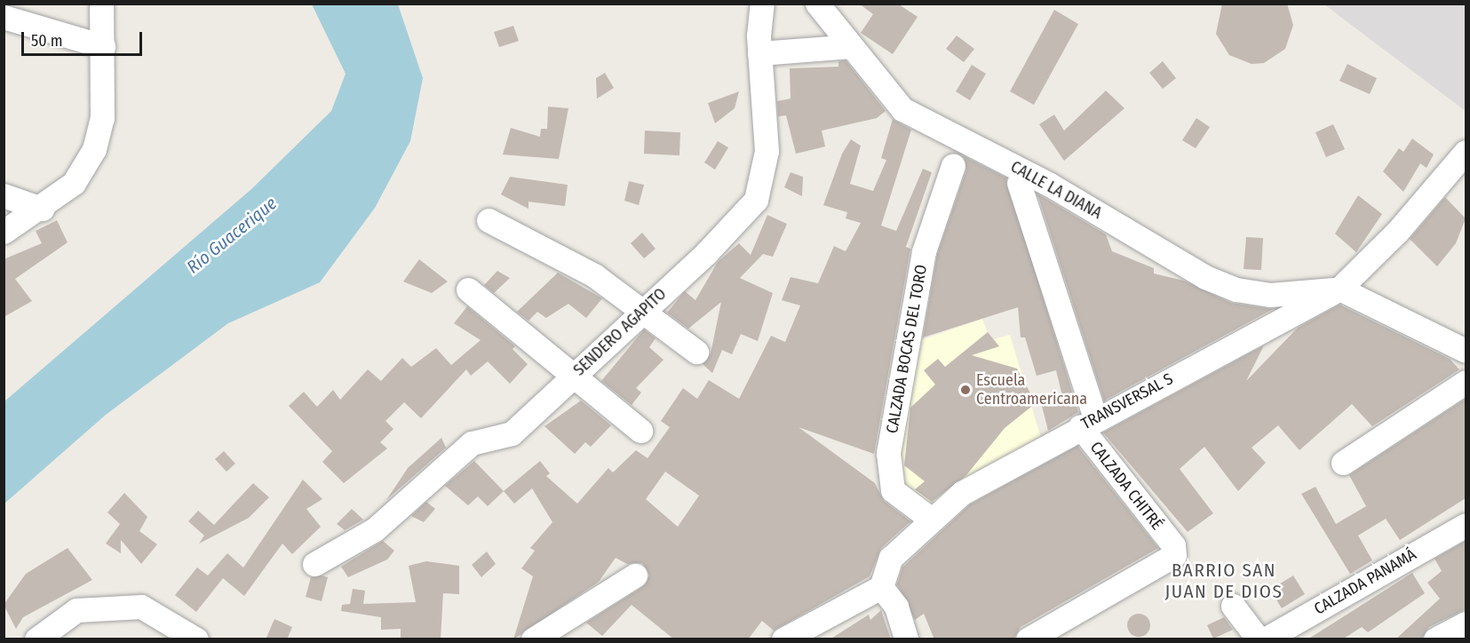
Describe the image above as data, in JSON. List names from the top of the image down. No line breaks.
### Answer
{"streets":{"street":["CALLE LA DIANA","SENDERO AGAPITO","CALZADA BOCAS DEL TORO","TRANSVERSAL S","CALZADA CHITRÉ","CALZADA PANAMÁ"]},"crossings":[["CALLE LA DIANA","TRANSVERSAL S"],["CALZADA BOCAS DEL TORO","TRANSVERSAL S"],["TRANSVERSAL S","CALZADA CHITRÉ"]],"districts":["BARRIO SAN JUAN DE DIOS"],"water":["Río Guacerique"],"places":["Escuela Centroamericana"],"scale_bar":"50 m"}
